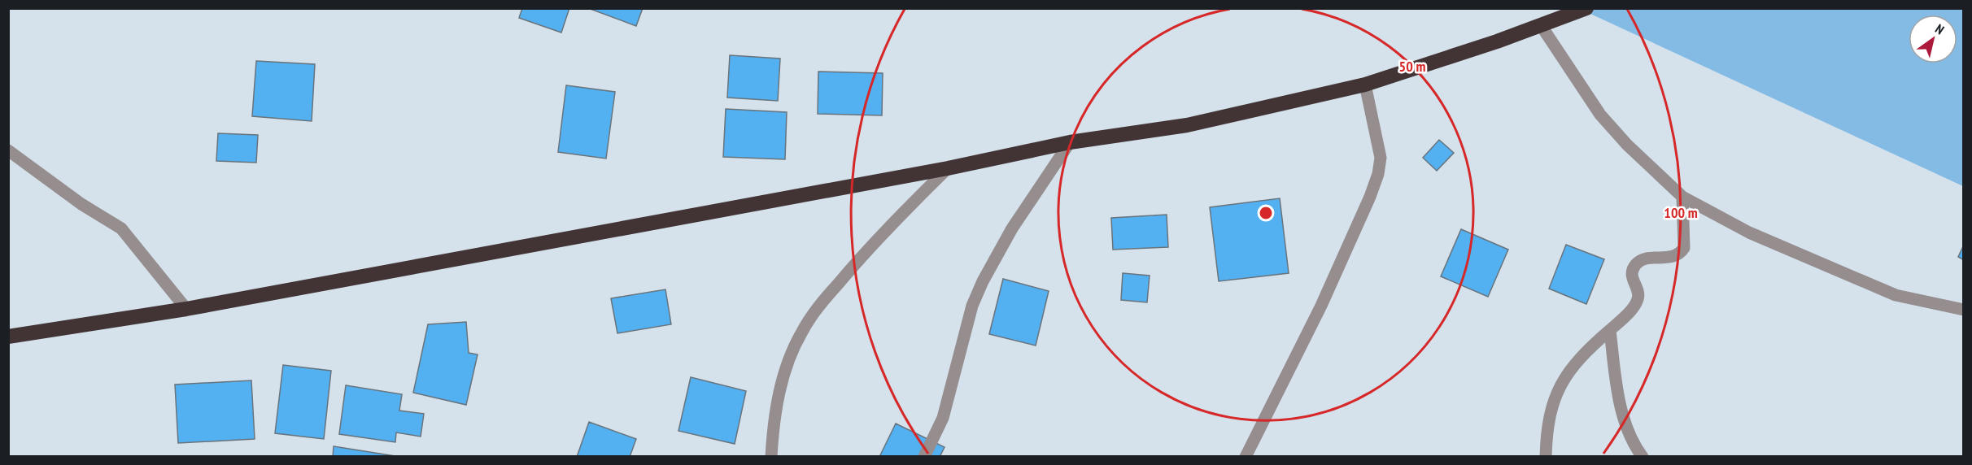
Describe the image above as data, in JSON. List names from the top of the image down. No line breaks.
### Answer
{"north":"top right","rings":["50 m","100 m"]}
